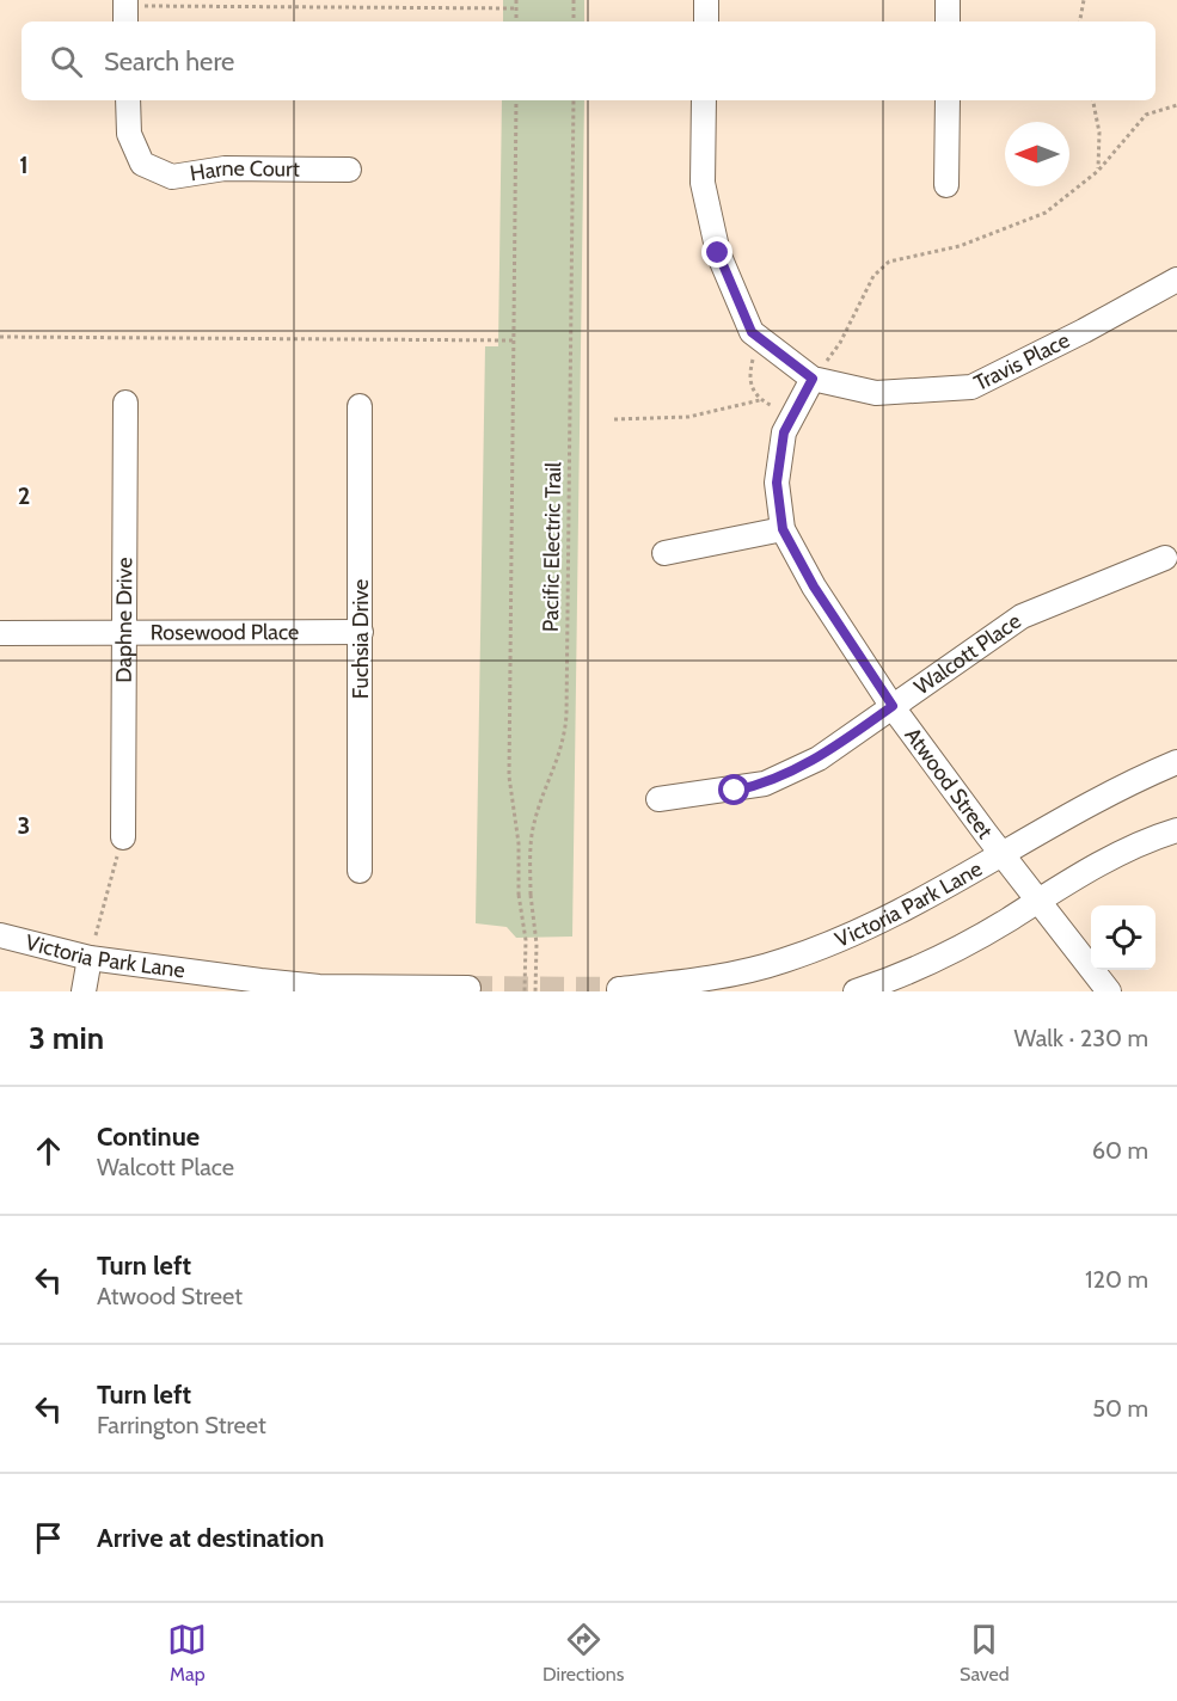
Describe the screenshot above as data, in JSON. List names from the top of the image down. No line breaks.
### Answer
{"streets":{"street":["Harne Court","Travis Place","Daphne Drive","Rosewood Place","Fuchsia Drive","Walcott Place","Atwood Street","Victoria Park Lane"],"path":["Pacific Electric Trail"]},"crossings":[["Travis Place","Atwood Street"],["Daphne Drive","Rosewood Place"],["Rosewood Place","Fuchsia Drive"],["Walcott Place","Atwood Street"],["Atwood Street","Victoria Park Lane"]],"north":"left","page":{"search":"Search here","heading":["3 min","Walk · 230 m"],"list":[["Continue","Walcott Place","60 m"],["Turn left","Atwood Street","120 m"],["Turn left","Farrington Street","50 m"],"Arrive at destination"],"nav":["Map","Directions","Saved"]},"grid":{"rows":["1","2","3"]}}
